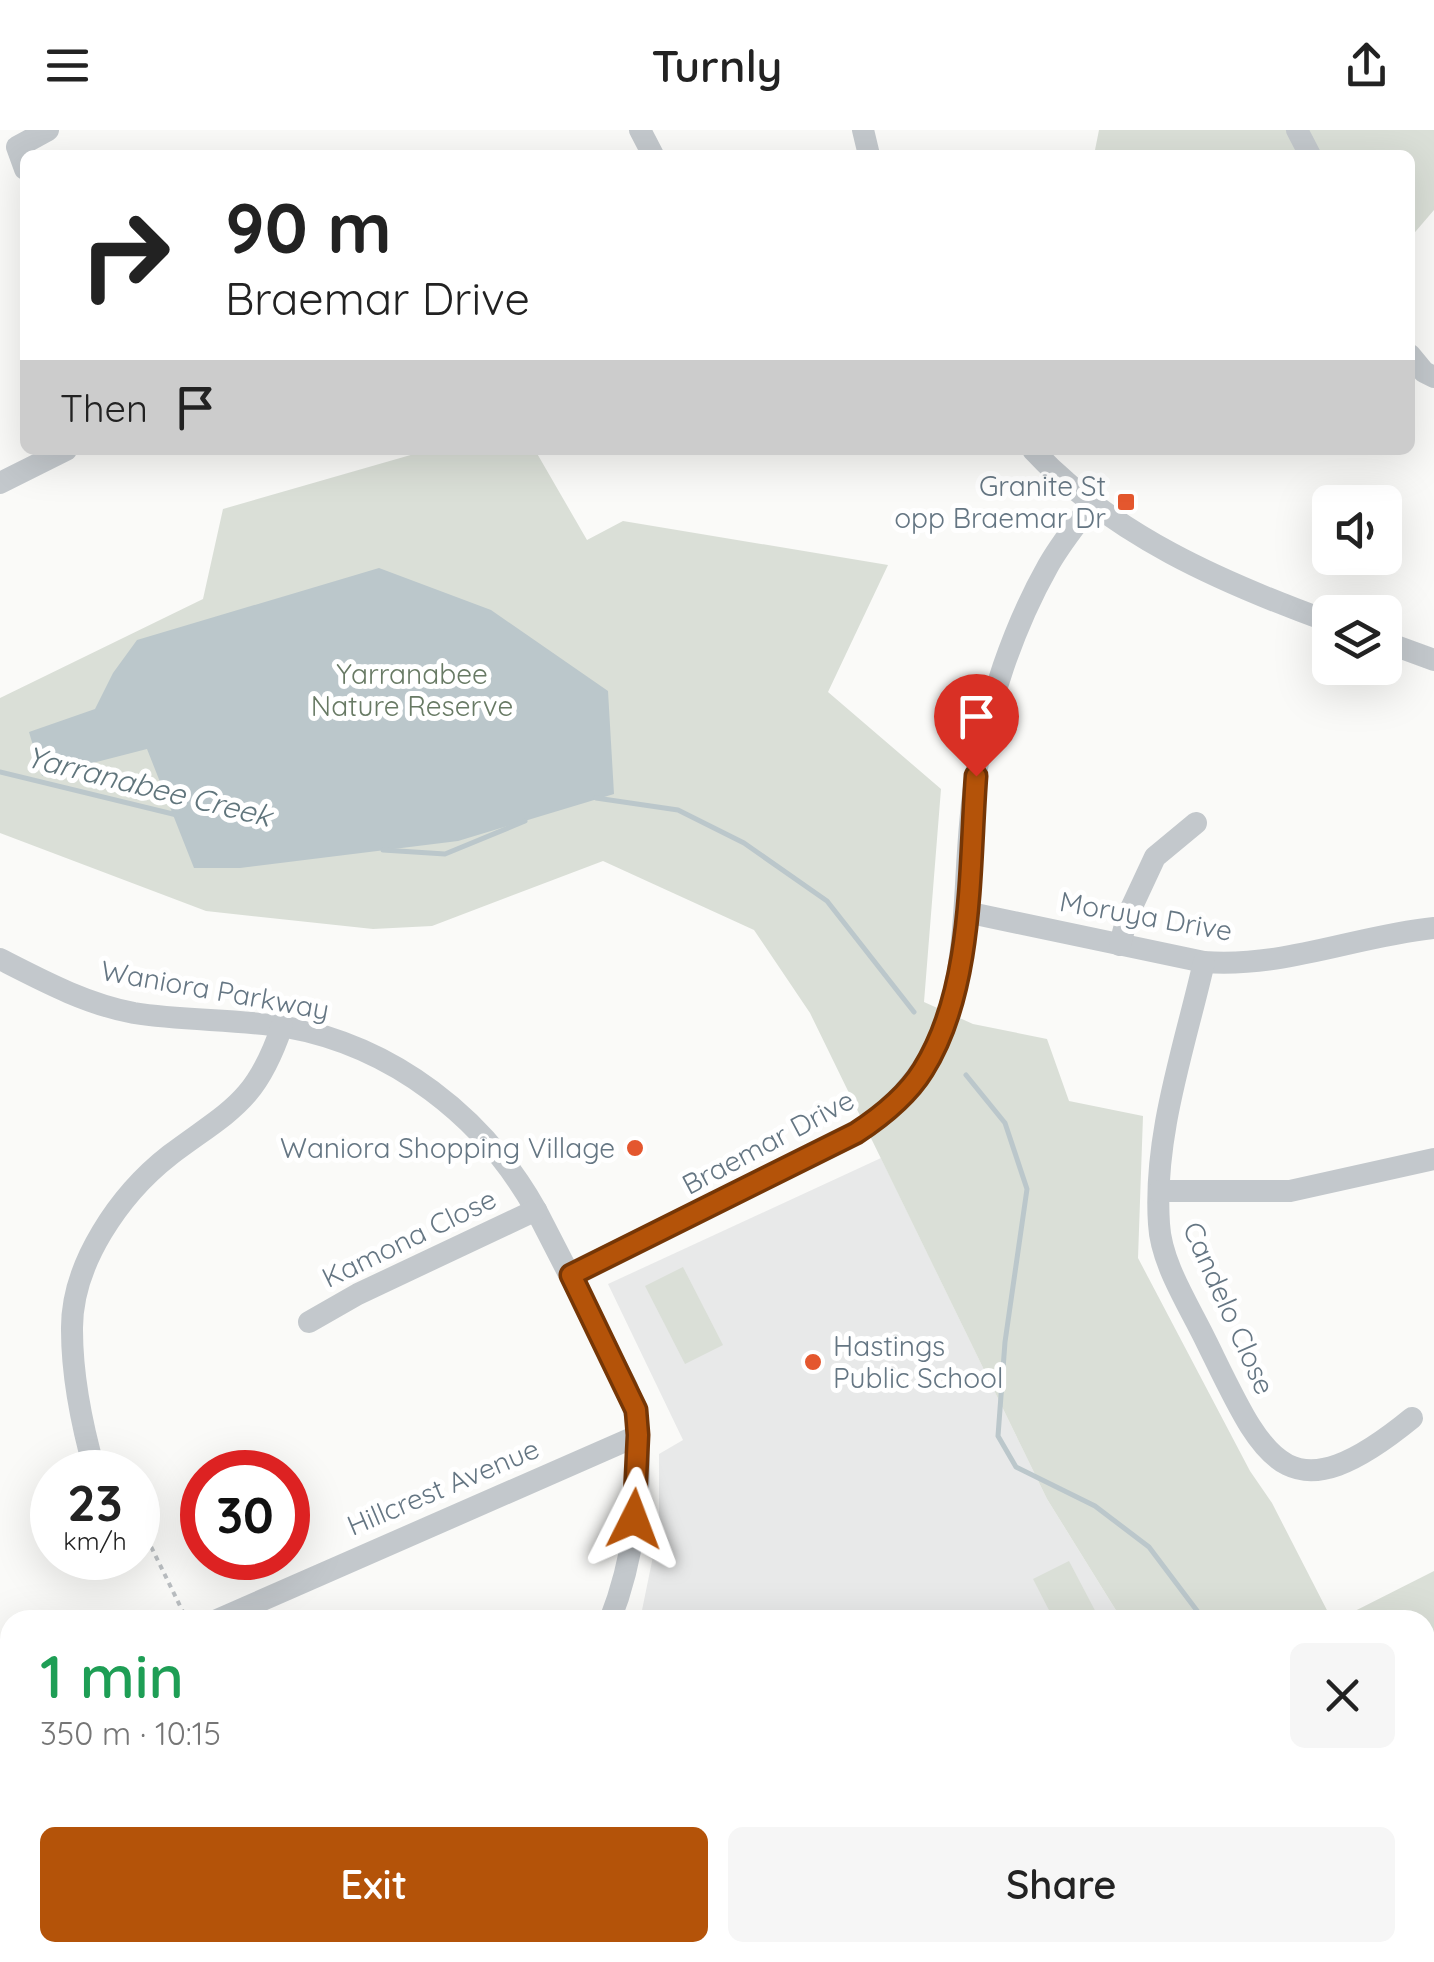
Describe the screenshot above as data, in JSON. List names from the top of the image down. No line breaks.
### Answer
{"streets":{"street":["Moruya Drive","Waniora Parkway","Braemar Drive","Kamona Close","Candelo Close","Hillcrest Avenue"]},"crossings":[["Moruya Drive","Braemar Drive"],["Moruya Drive","Candelo Close"],["Waniora Parkway","Braemar Drive"],["Waniora Parkway","Kamona Close"],["Waniora Parkway","Hillcrest Avenue"]],"water":["Yarranabee Creek"],"parks":["Yarranabee Nature Reserve"],"places":{"transit":["Granite St opp Braemar Dr"],"other":["Waniora Shopping Village","Hastings Public School"]},"page":{"header":"Turnly","turn":["90 m","Braemar Drive"],"then":"Then","speed":"23 km/h","limit":"30","heading":["1 min","350 m · 10:15"],"buttons":["Exit","Share"]}}
